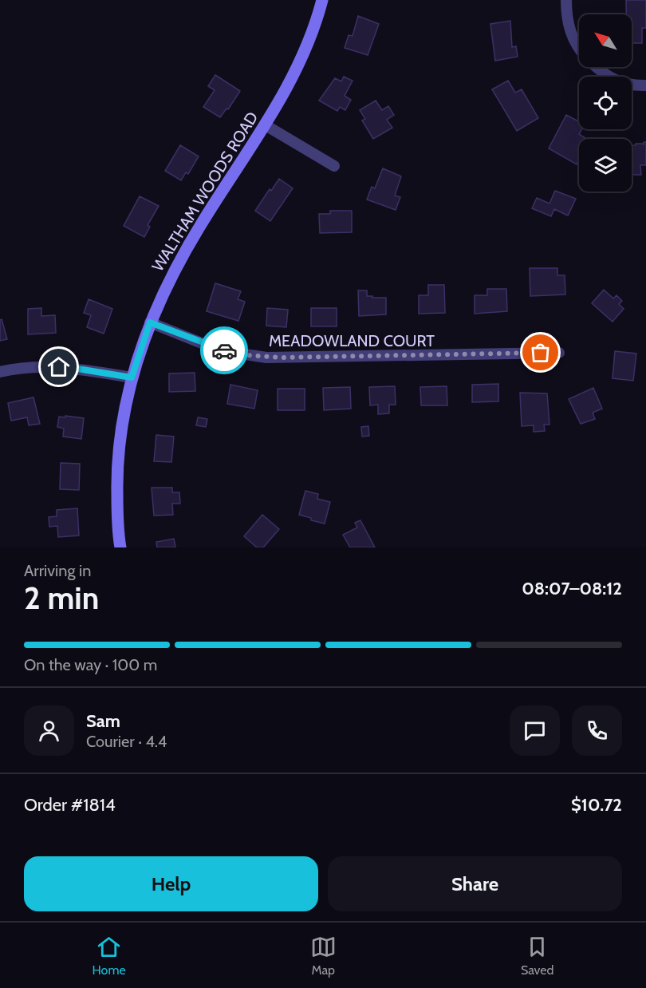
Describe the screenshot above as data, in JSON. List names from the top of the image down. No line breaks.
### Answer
{"streets":{"street":["WALTHAM WOODS ROAD","MEADOWLAND COURT"]},"crossings":[["WALTHAM WOODS ROAD","MEADOWLAND COURT"]],"north":"top left","page":{"heading":["2 min","Arriving in","08:07–08:12"],"panel":["Sam","Courier · 4.4","Order #1814","$10.72"],"bar":"On the way · 100 m","buttons":["Help","Share"],"tabs":["Home","Map","Saved"]}}
